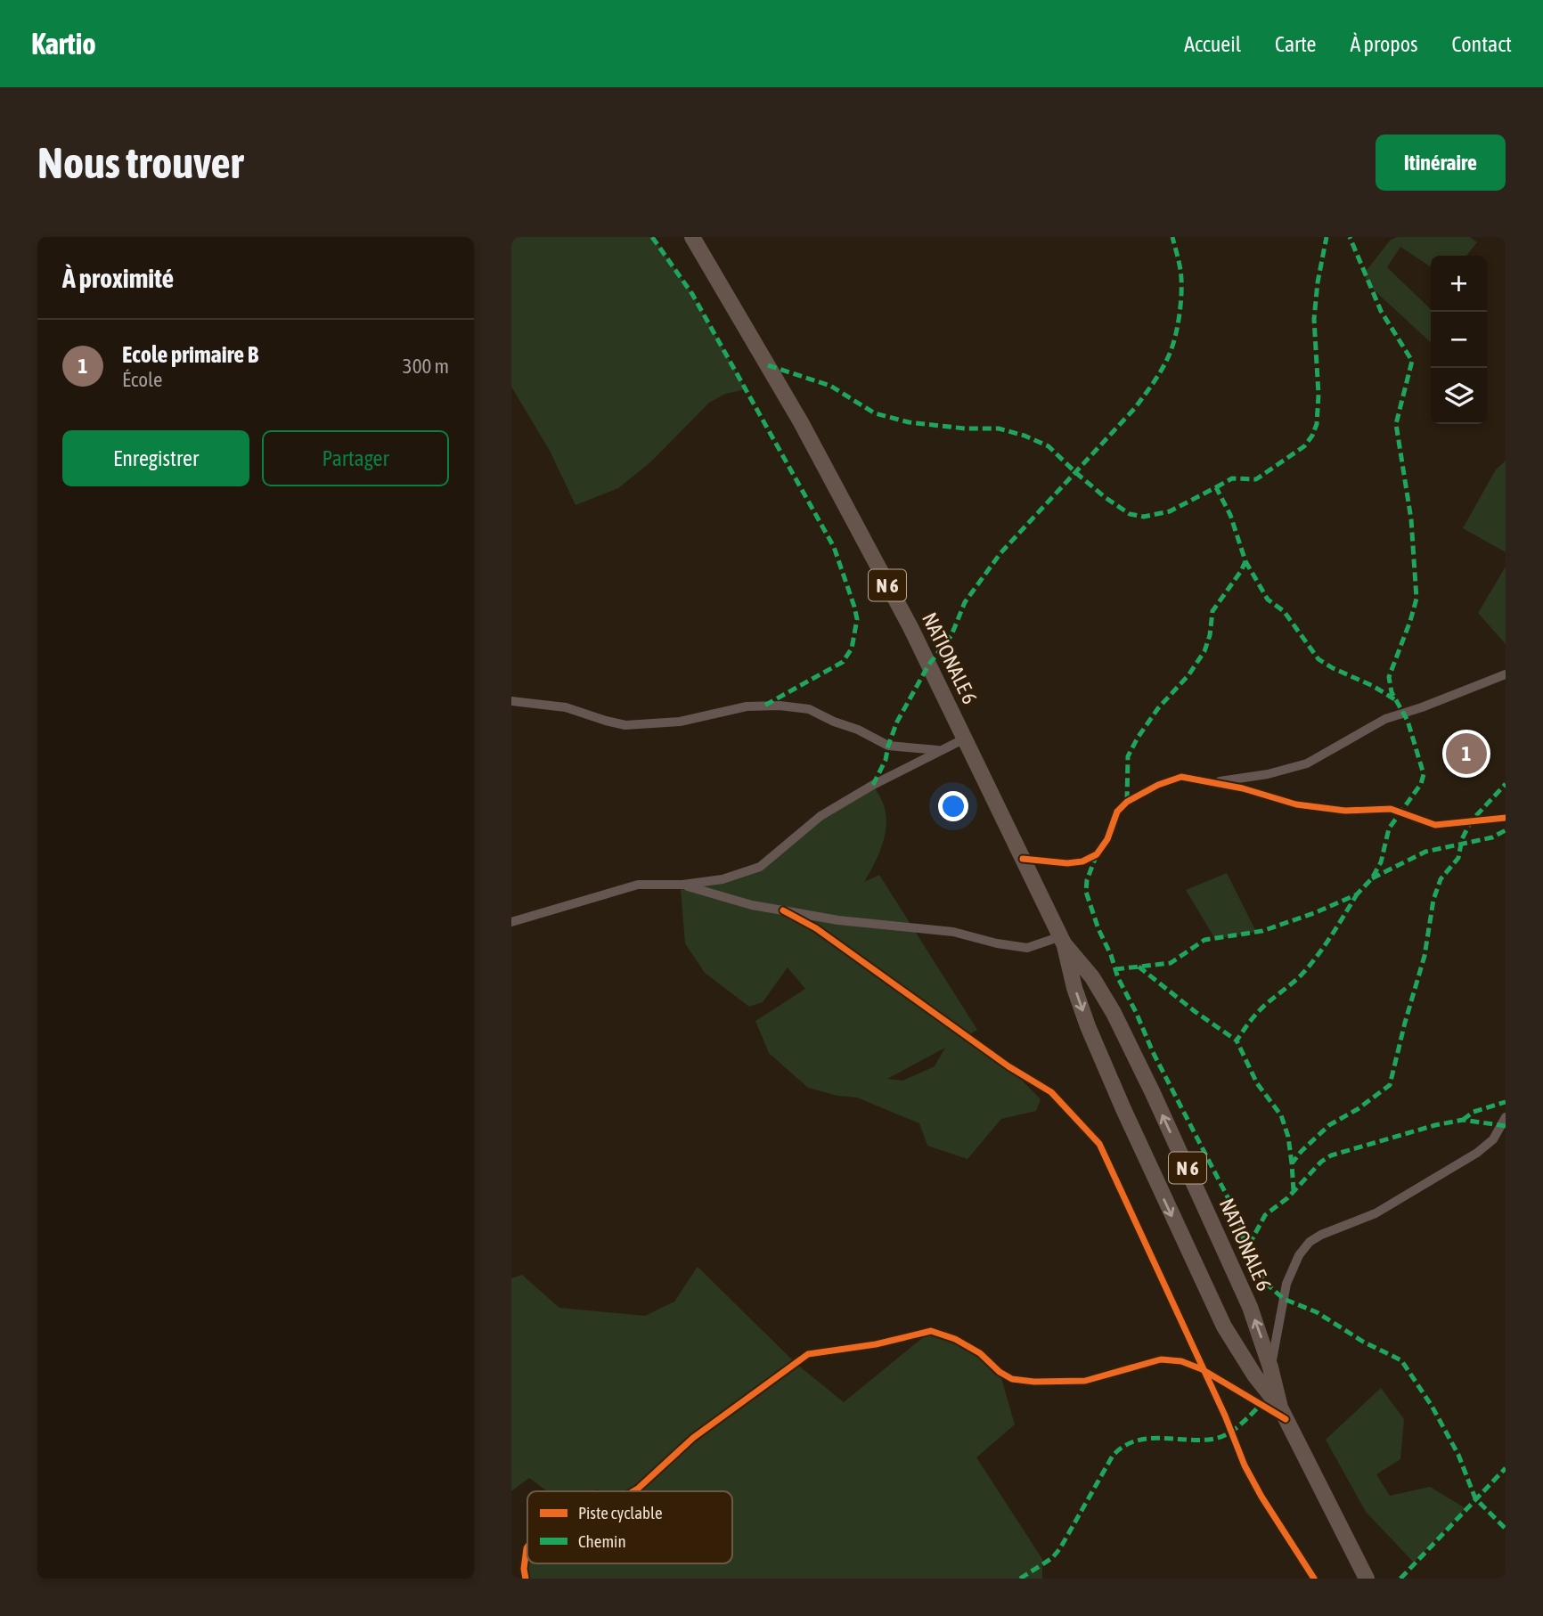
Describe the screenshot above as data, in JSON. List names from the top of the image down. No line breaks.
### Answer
{"streets":{"main road":["N 6","NATIONALE 6"]},"legend":["Piste cyclable","Chemin"],"page":{"header":"Kartio","nav":["Accueil","Carte","À propos","Contact"],"buttons":["Itinéraire",["Enregistrer","Partager"]],"title":"Nous trouver","heading":"À proximité","map_buttons":["+","−"],"list":[{"mark":"1","name":"Ecole primaire B","note":"École","value":"300 m"}],"pins":"1"}}
